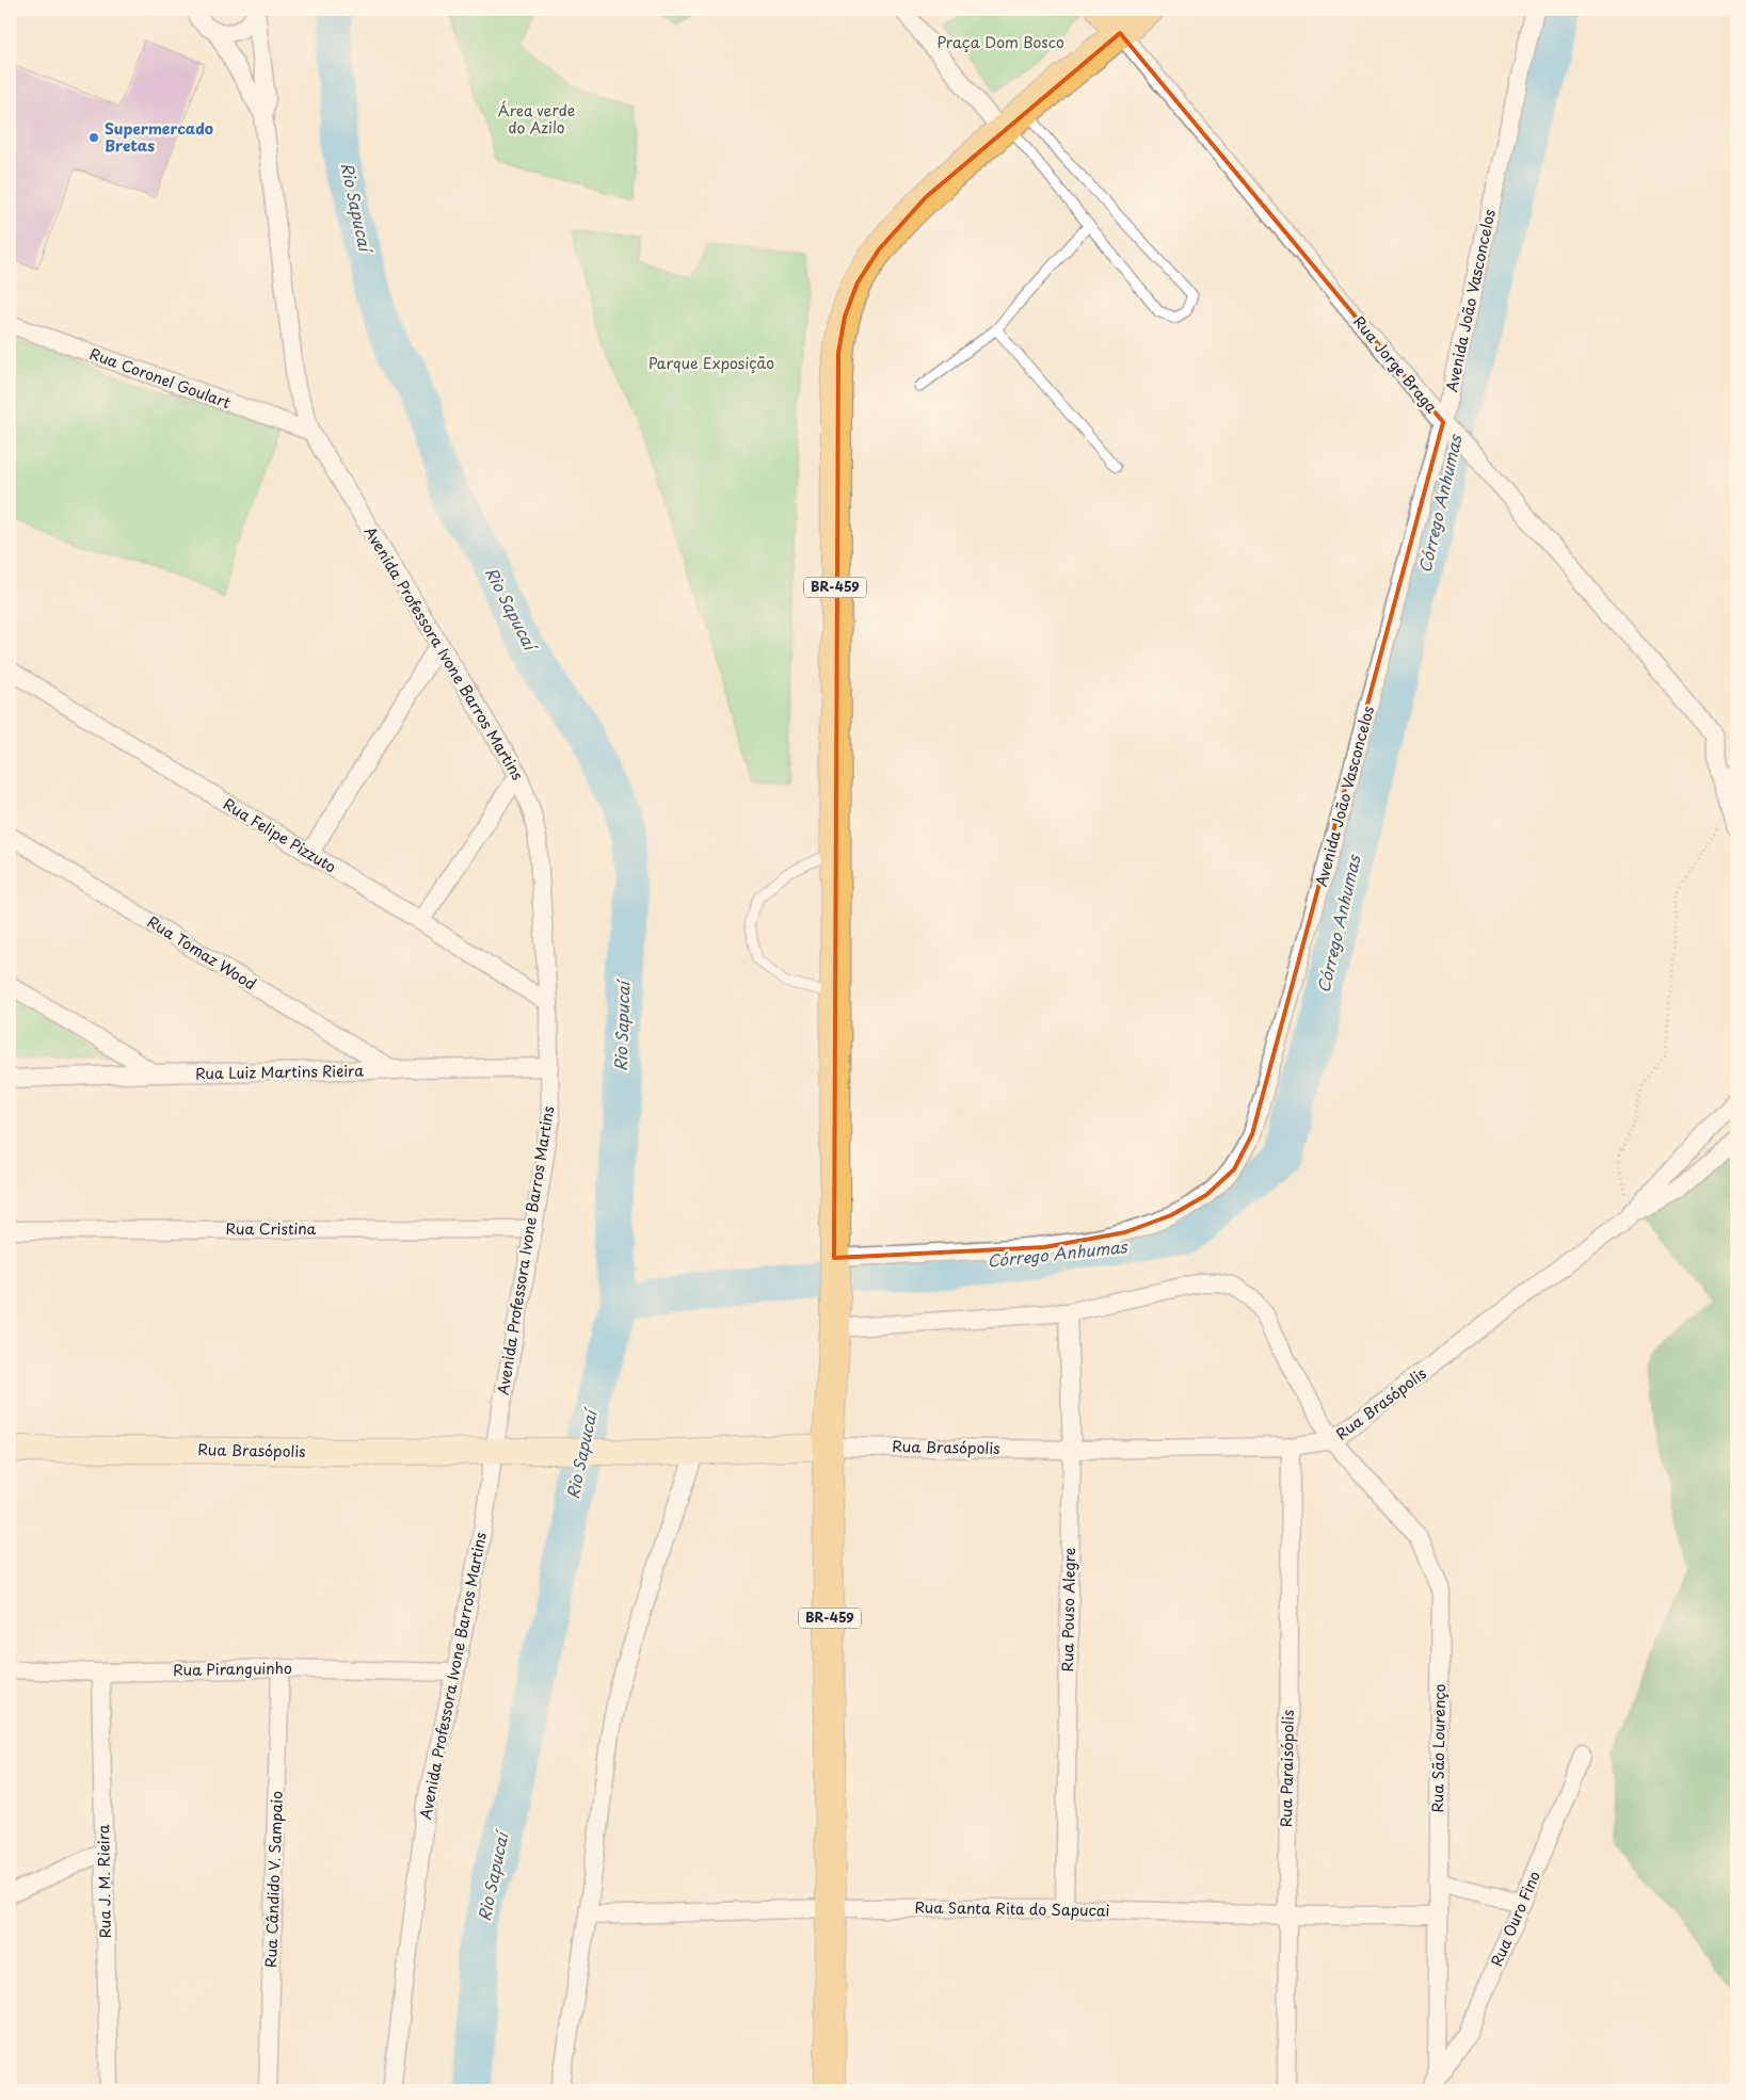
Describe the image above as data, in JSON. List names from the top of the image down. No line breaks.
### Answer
{"streets":{"highway":["Rua Jorge Braga","BR-459"],"street":["Avenida João Vasconcelos","Rua Coronel Goulart","Avenida Professora Ivone Barros Martins","Rua Felipe Pizzuto","Rua Tomaz Wood","Rua Luiz Martins Rieira","Rua Cristina","Rua Brasópolis","Rua Pouso Alegre","Rua Piranguinho","Rua São Lourenço","Rua Paraisópolis","Rua Cândido V. Sampaio","Rua J. M. Rieira","Rua Santa Rita do Sapucai","Rua Ouro Fino"]},"crossings":[["Avenida João Vasconcelos","Rua Jorge Braga"],["Avenida João Vasconcelos","BR-459"],["Rua Jorge Braga","BR-459"],["Rua Coronel Goulart","Avenida Professora Ivone Barros Martins"],["BR-459","Rua Brasópolis"],["BR-459","Rua São Lourenço"],["BR-459","Rua Santa Rita do Sapucai"],["Avenida Professora Ivone Barros Martins","Rua Felipe Pizzuto"],["Avenida Professora Ivone Barros Martins","Rua Luiz Martins Rieira"],["Avenida Professora Ivone Barros Martins","Rua Cristina"],["Avenida Professora Ivone Barros Martins","Rua Brasópolis"],["Avenida Professora Ivone Barros Martins","Rua Piranguinho"],["Rua Tomaz Wood","Rua Luiz Martins Rieira"],["Rua Brasópolis","Rua Pouso Alegre"],["Rua Brasópolis","Rua São Lourenço"],["Rua Brasópolis","Rua Paraisópolis"],["Rua Pouso Alegre","Rua São Lourenço"],["Rua Pouso Alegre","Rua Santa Rita do Sapucai"],["Rua Piranguinho","Rua Cândido V. Sampaio"],["Rua Piranguinho","Rua J. M. Rieira"],["Rua São Lourenço","Rua Santa Rita do Sapucai"],["Rua São Lourenço","Rua Ouro Fino"],["Rua Paraisópolis","Rua Santa Rita do Sapucai"]],"water":["Rio Sapucaí","Córrego Anhumas"],"parks":["Praça Dom Bosco","Área verde do Azilo","Parque Exposição"],"places":["Supermercado Bretas"]}
